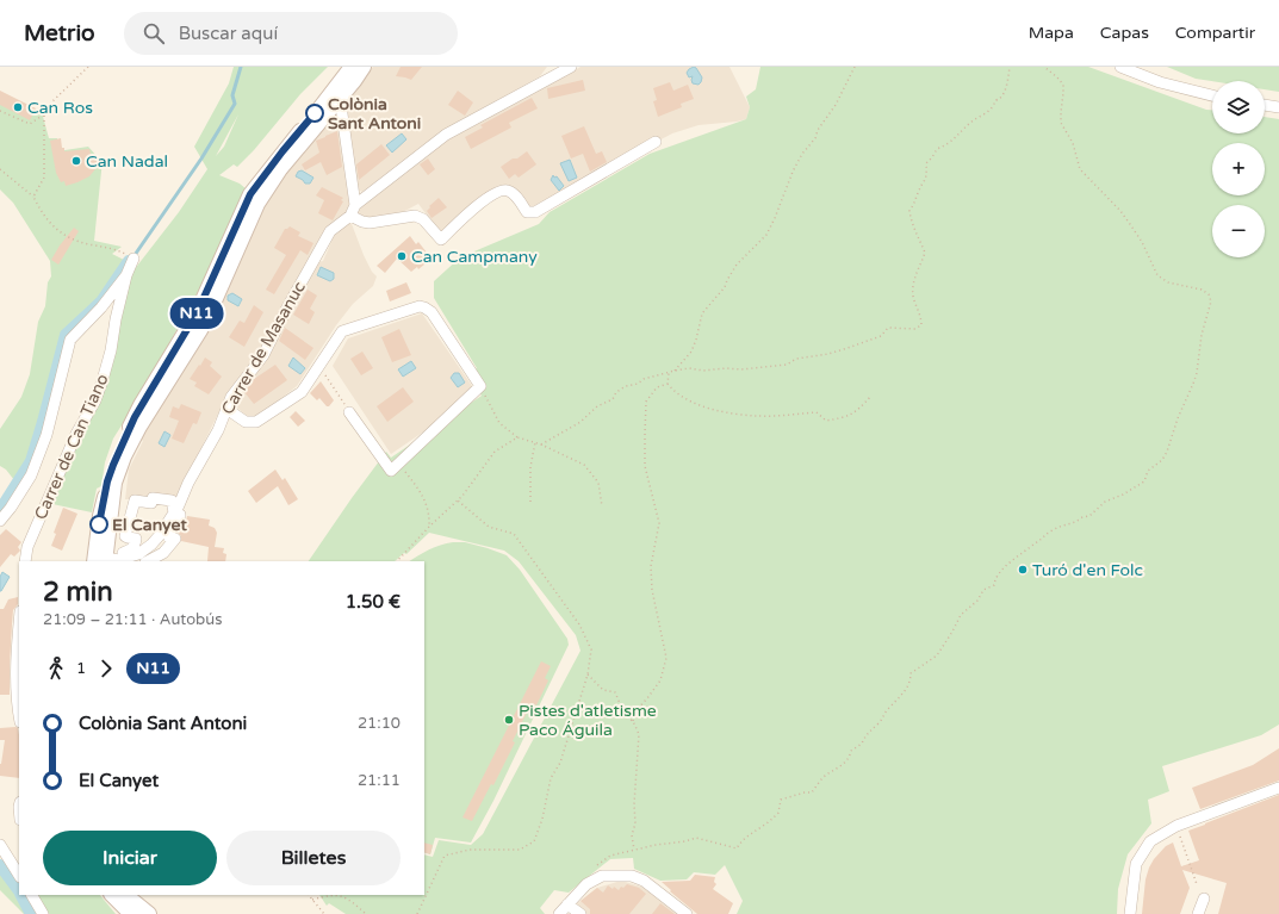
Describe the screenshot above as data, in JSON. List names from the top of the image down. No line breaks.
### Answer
{"streets":{"street":["Carrer de Masanuc","Carrer de Can Tiano"]},"places":["Can Ros","Colònia Sant Antoni","Can Nadal","Can Campmany","El Canyet","Turó d'en Folc","Pistes d'atletisme Paco Águila"],"lines":["bus line N11"],"page":{"header":"Metrio","search":"Buscar aquí","nav":["Mapa","Capas","Compartir"],"on_map":"N11","map_buttons":["+","−"],"heading":["2 min","21:09 – 21:11 · Autobús","1.50 €"],"legs":["1","N11"],"list":[{"name":"Colònia Sant Antoni","value":"21:10"},{"name":"El Canyet","value":"21:11"}],"buttons":["Iniciar","Billetes"]}}
